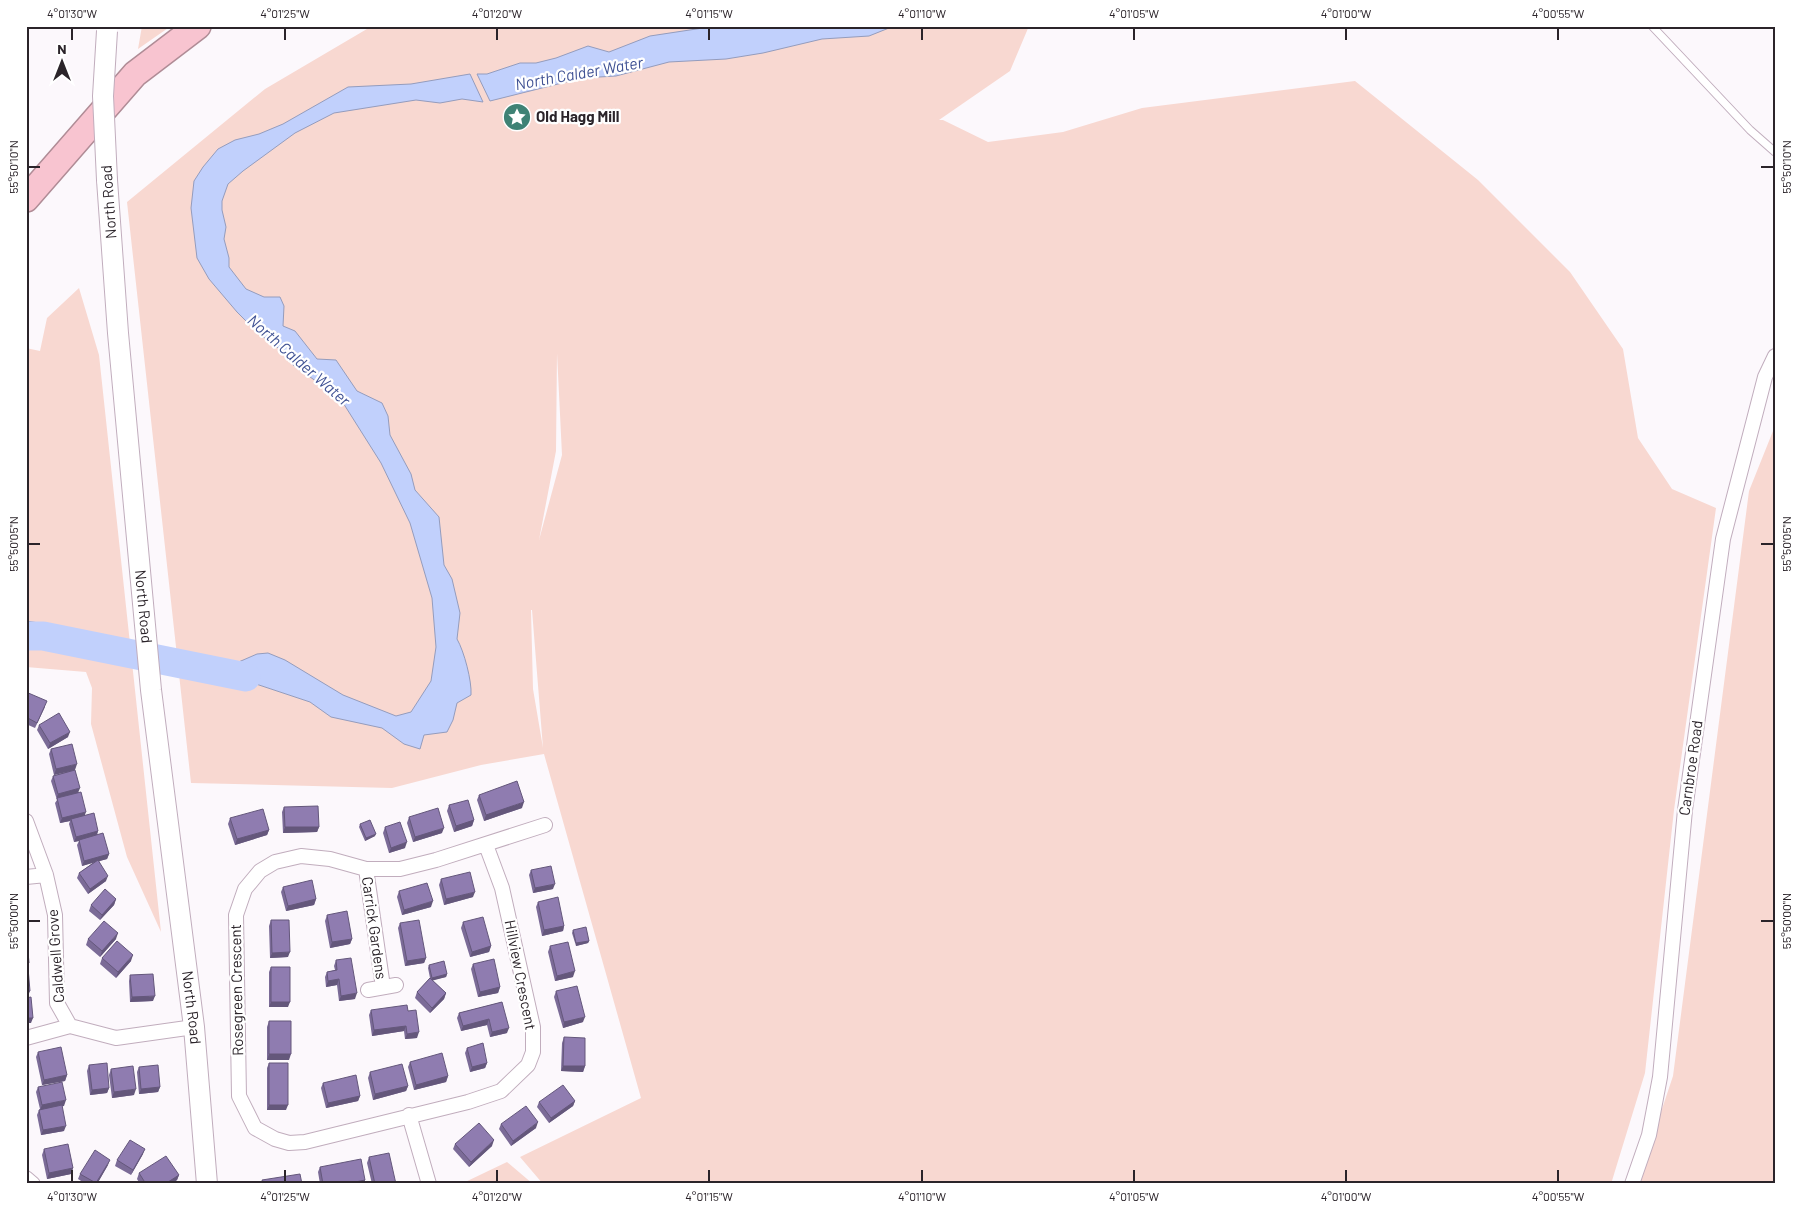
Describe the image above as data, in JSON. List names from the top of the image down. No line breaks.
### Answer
{"streets":{"main road":["North Road"],"street":["Carnbroe Road","Carrick Gardens","Caldwell Grove","Hillview Crescent","Rosegreen Crescent"]},"crossings":[["Carrick Gardens","Rosegreen Crescent"],["Hillview Crescent","Rosegreen Crescent"]],"water":["North Calder Water"],"places":{"place":["Old Hagg Mill"]},"north":"top","coordinates":["4°01'30\"W","4°01'25\"W","4°01'20\"W","4°01'15\"W","4°01'10\"W","4°01'05\"W","4°01'00\"W","4°00'55\"W","55°50'10\"N","55°50'05\"N","55°50'00\"N"]}
